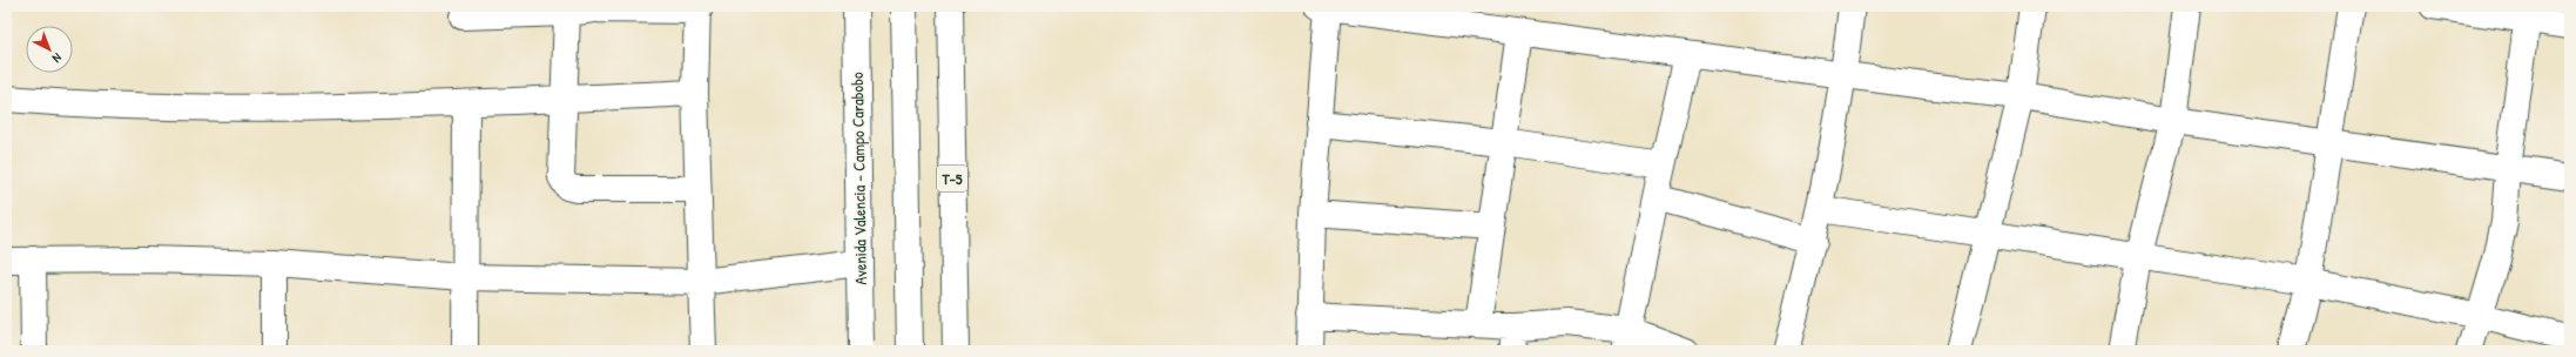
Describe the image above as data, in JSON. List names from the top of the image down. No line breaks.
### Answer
{"streets":{"main road":["Avenida Valencia - Campo Carabobo","T-5"]},"north":"bottom right"}
